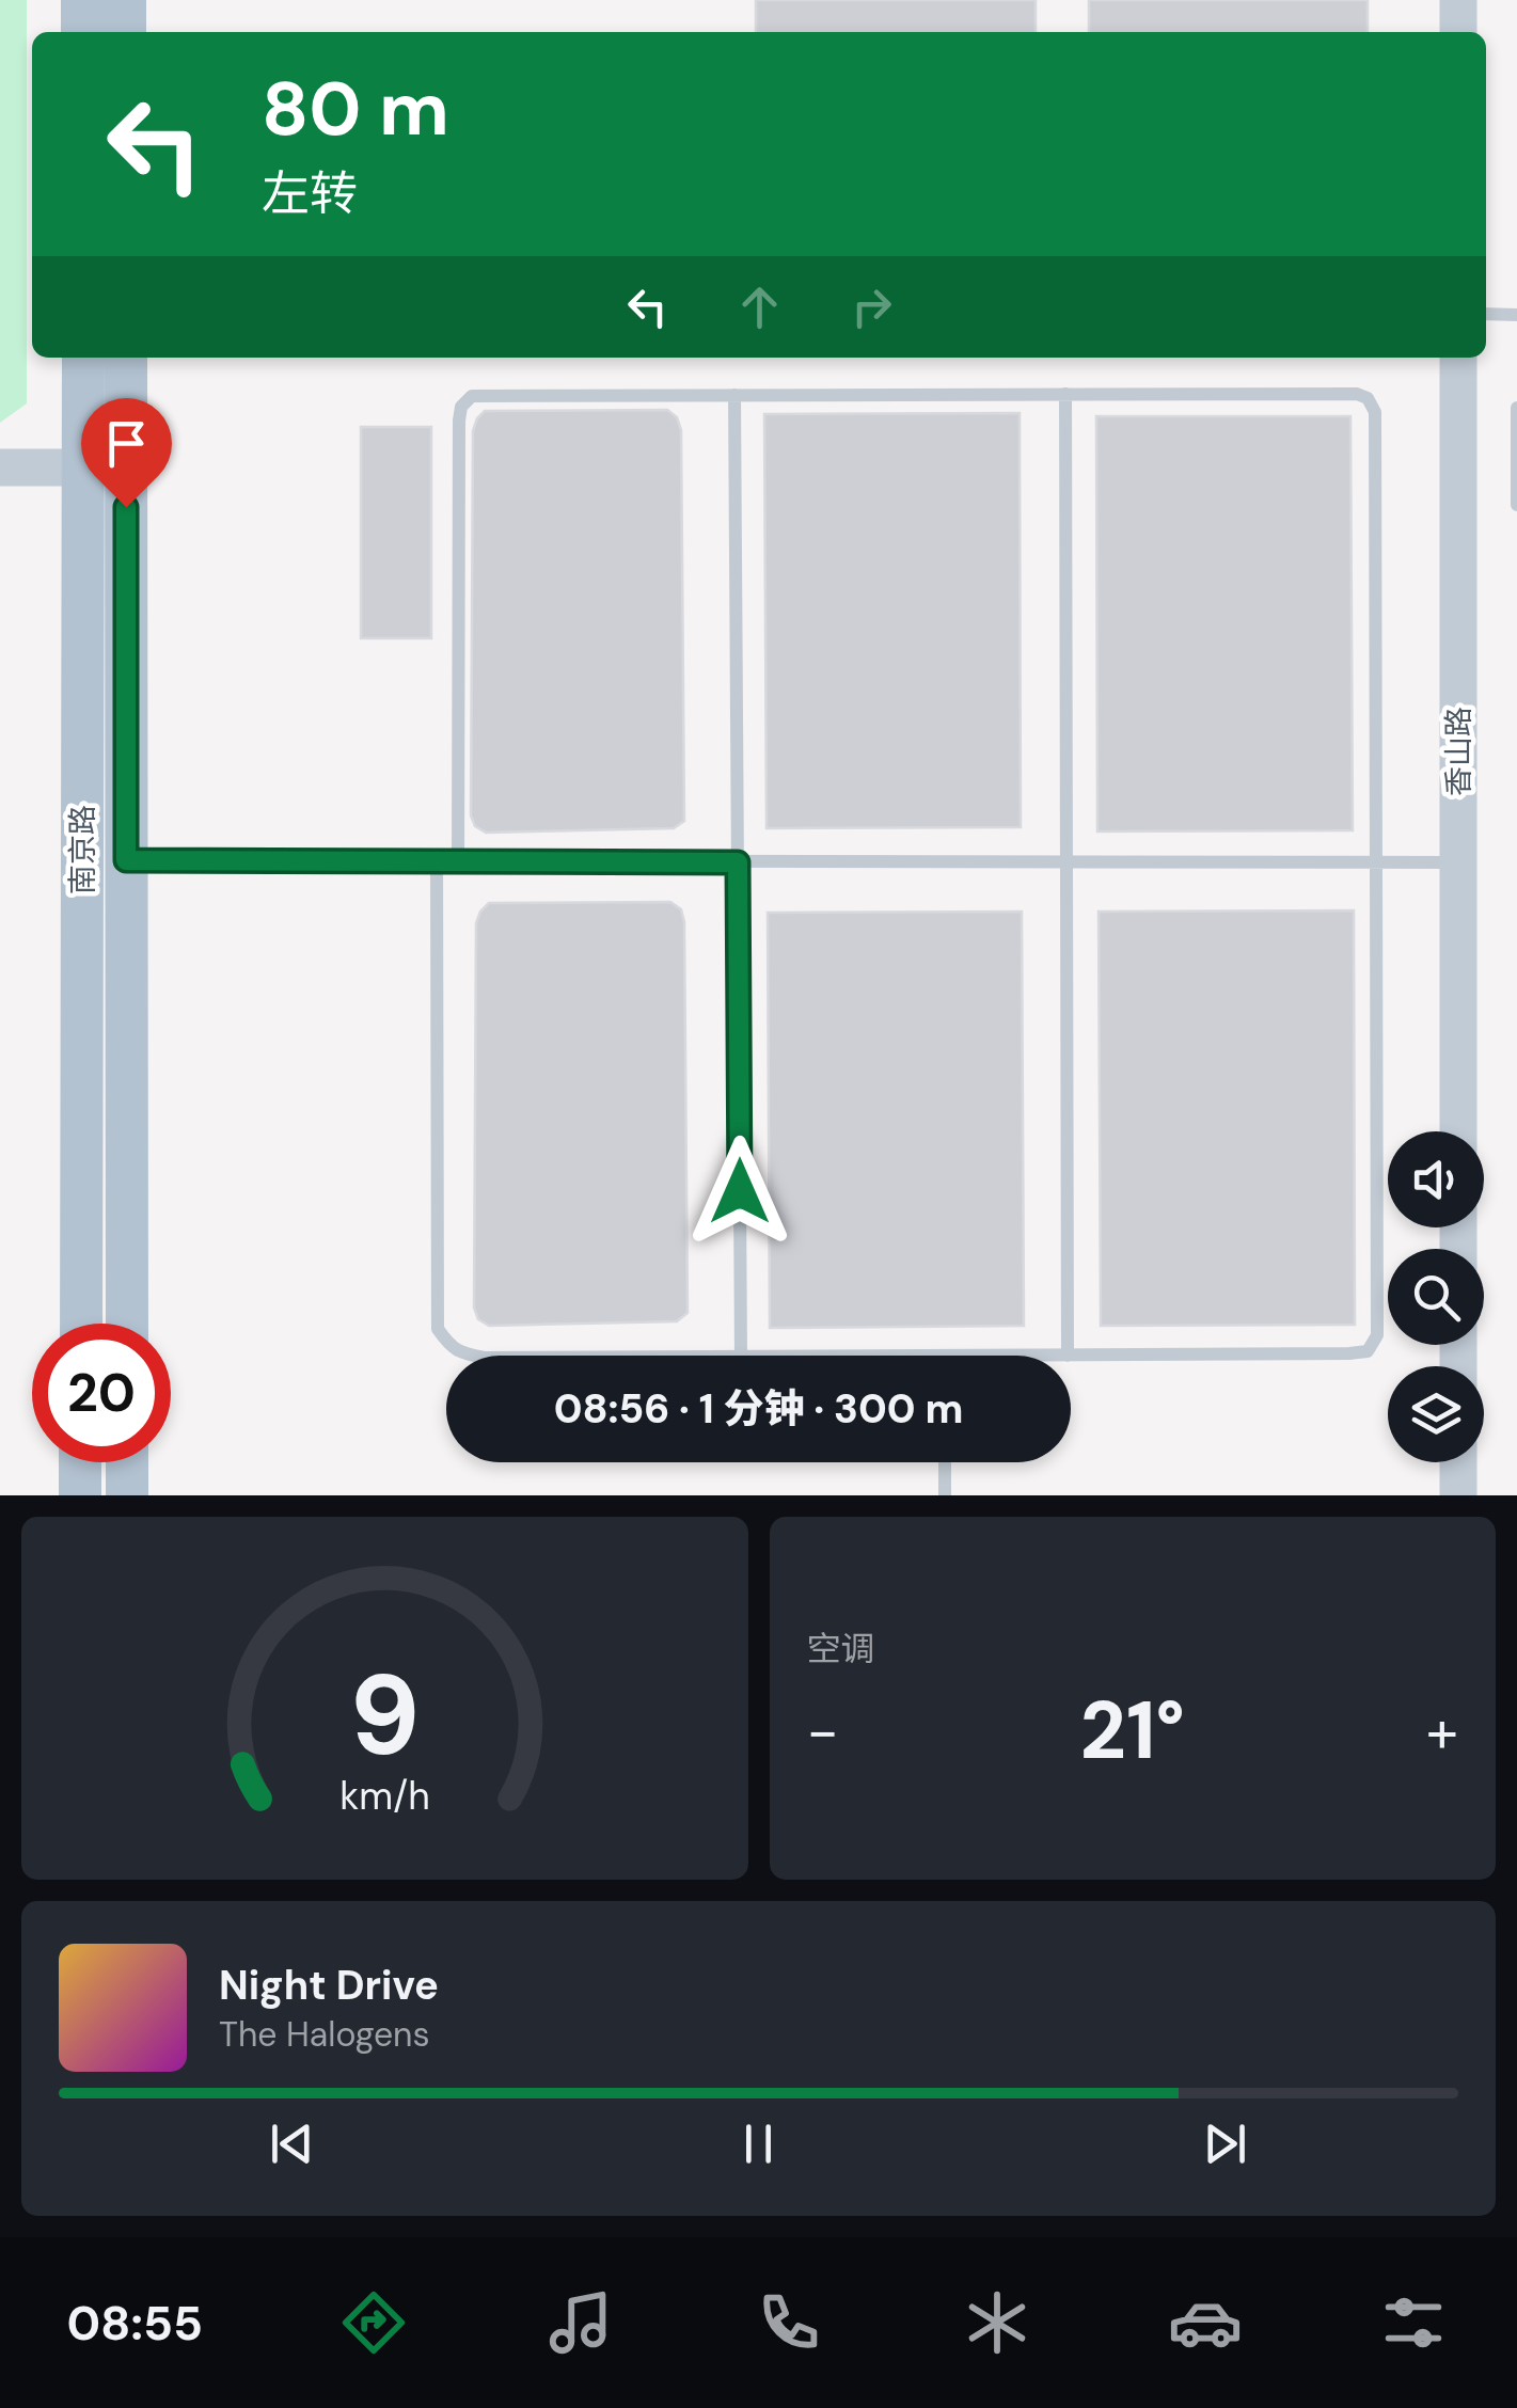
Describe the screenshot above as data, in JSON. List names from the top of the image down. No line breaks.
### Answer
{"streets":{"main road":["南京路"],"street":["香山路"]},"page":{"turn":["80 m","左转"],"limit":"20","trip":"08:56 · 1 分钟 · 300 m","tile":"空调","heat":["−","21°","+"],"song":["Night Drive","The Halogens"],"tabs":"08:55","gauge":["9","km/h"]}}
